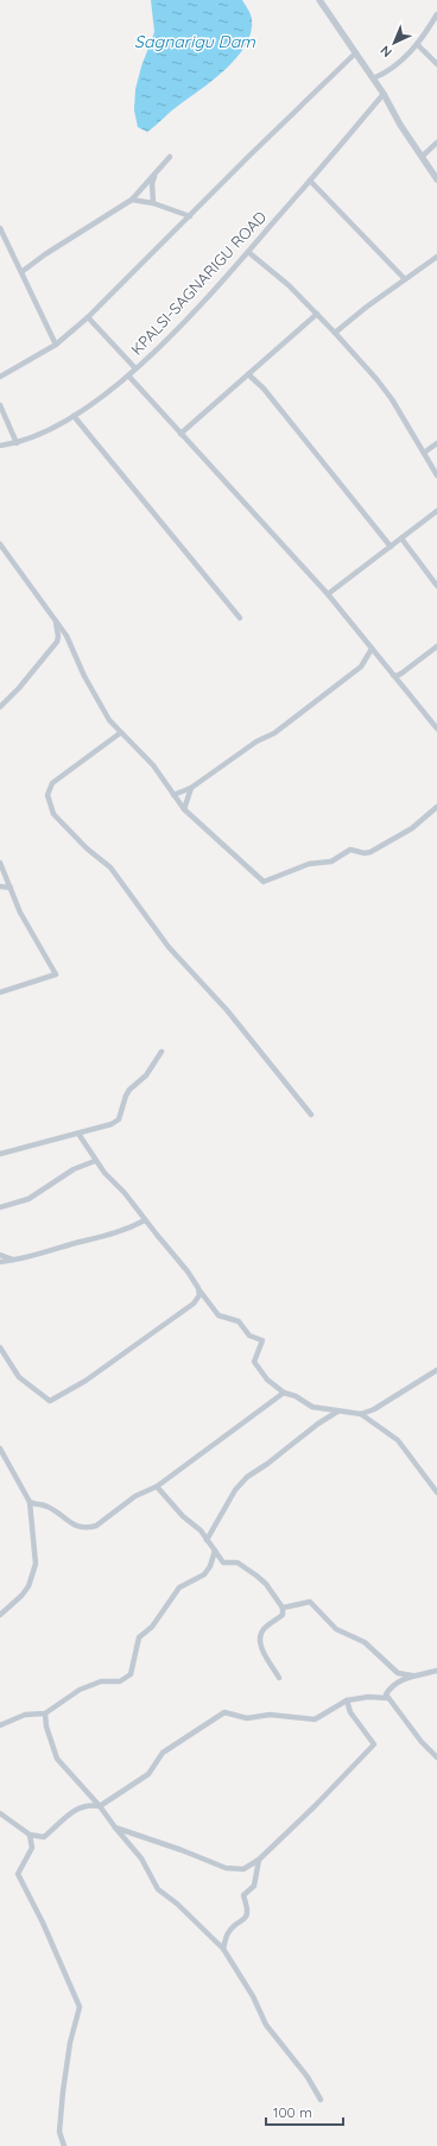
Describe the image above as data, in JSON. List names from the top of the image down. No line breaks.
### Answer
{"streets":{"street":["KPALSI-SAGNARIGU ROAD"]},"water":["Sagnarigu Dam"],"scale_bar":"100 m","north":"bottom left"}
